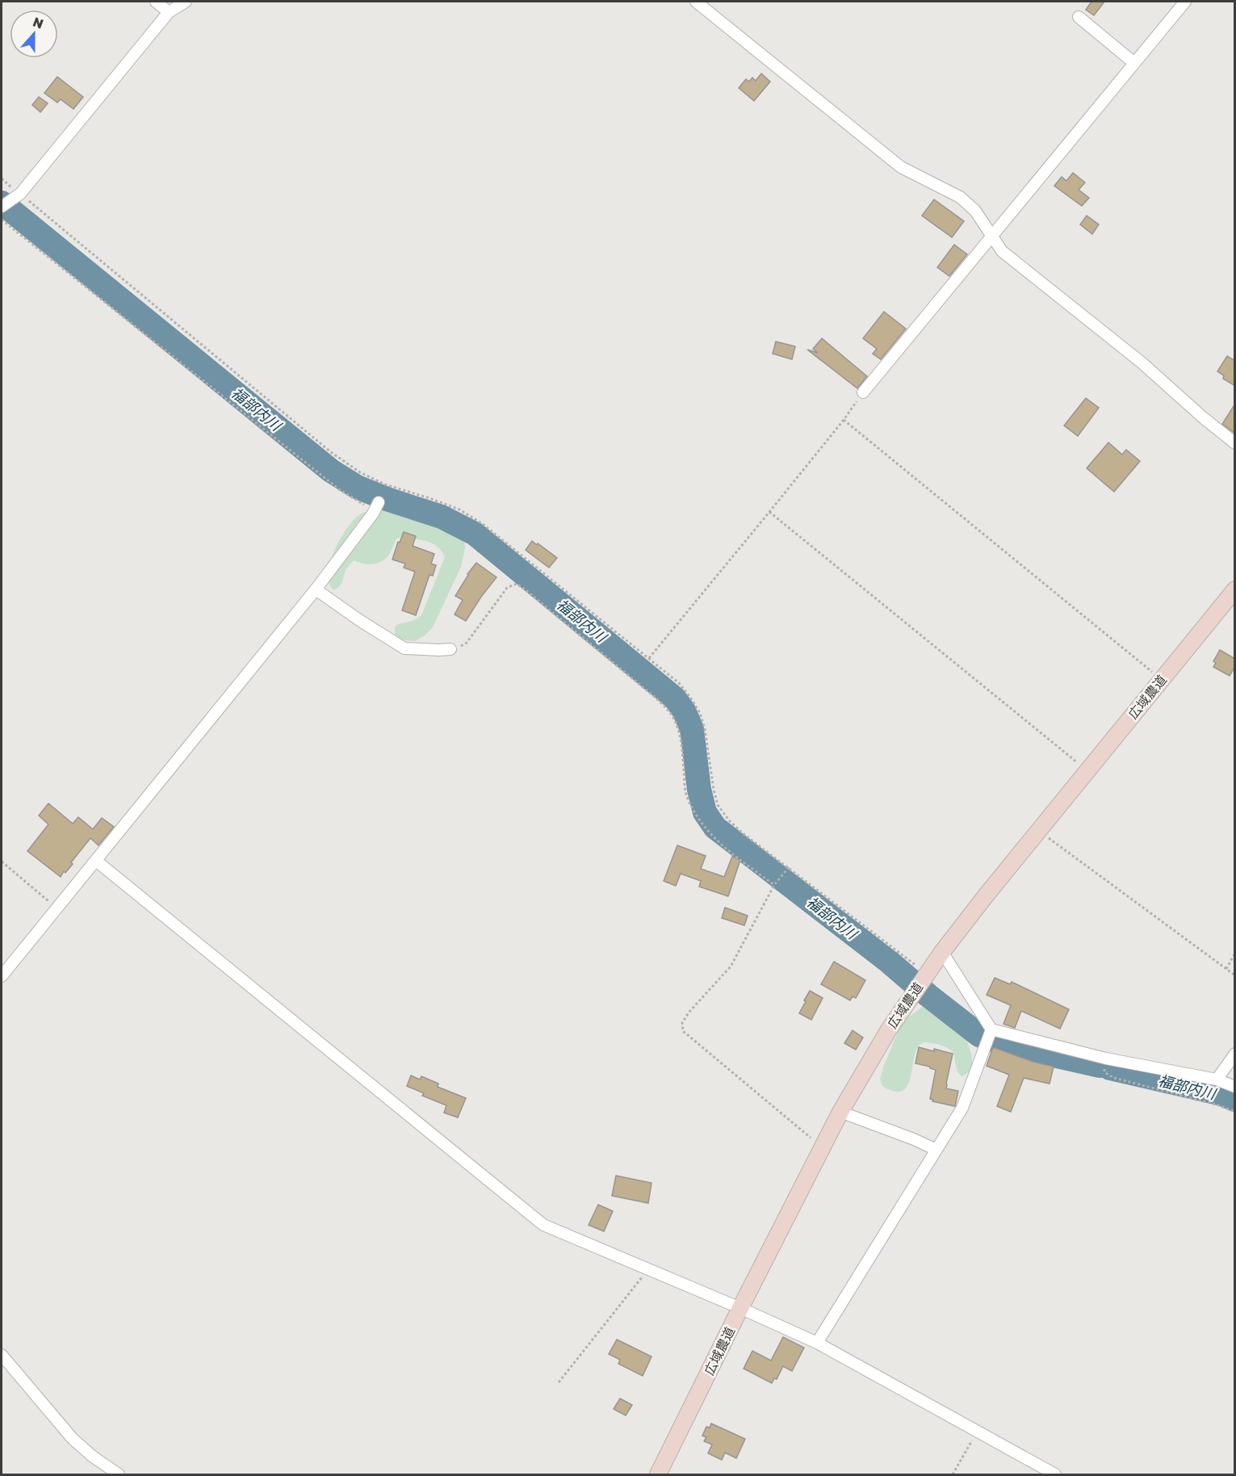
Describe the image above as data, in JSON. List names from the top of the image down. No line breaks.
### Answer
{"streets":{"street":["広域農道"]},"water":["福部内川"],"north":"top"}
